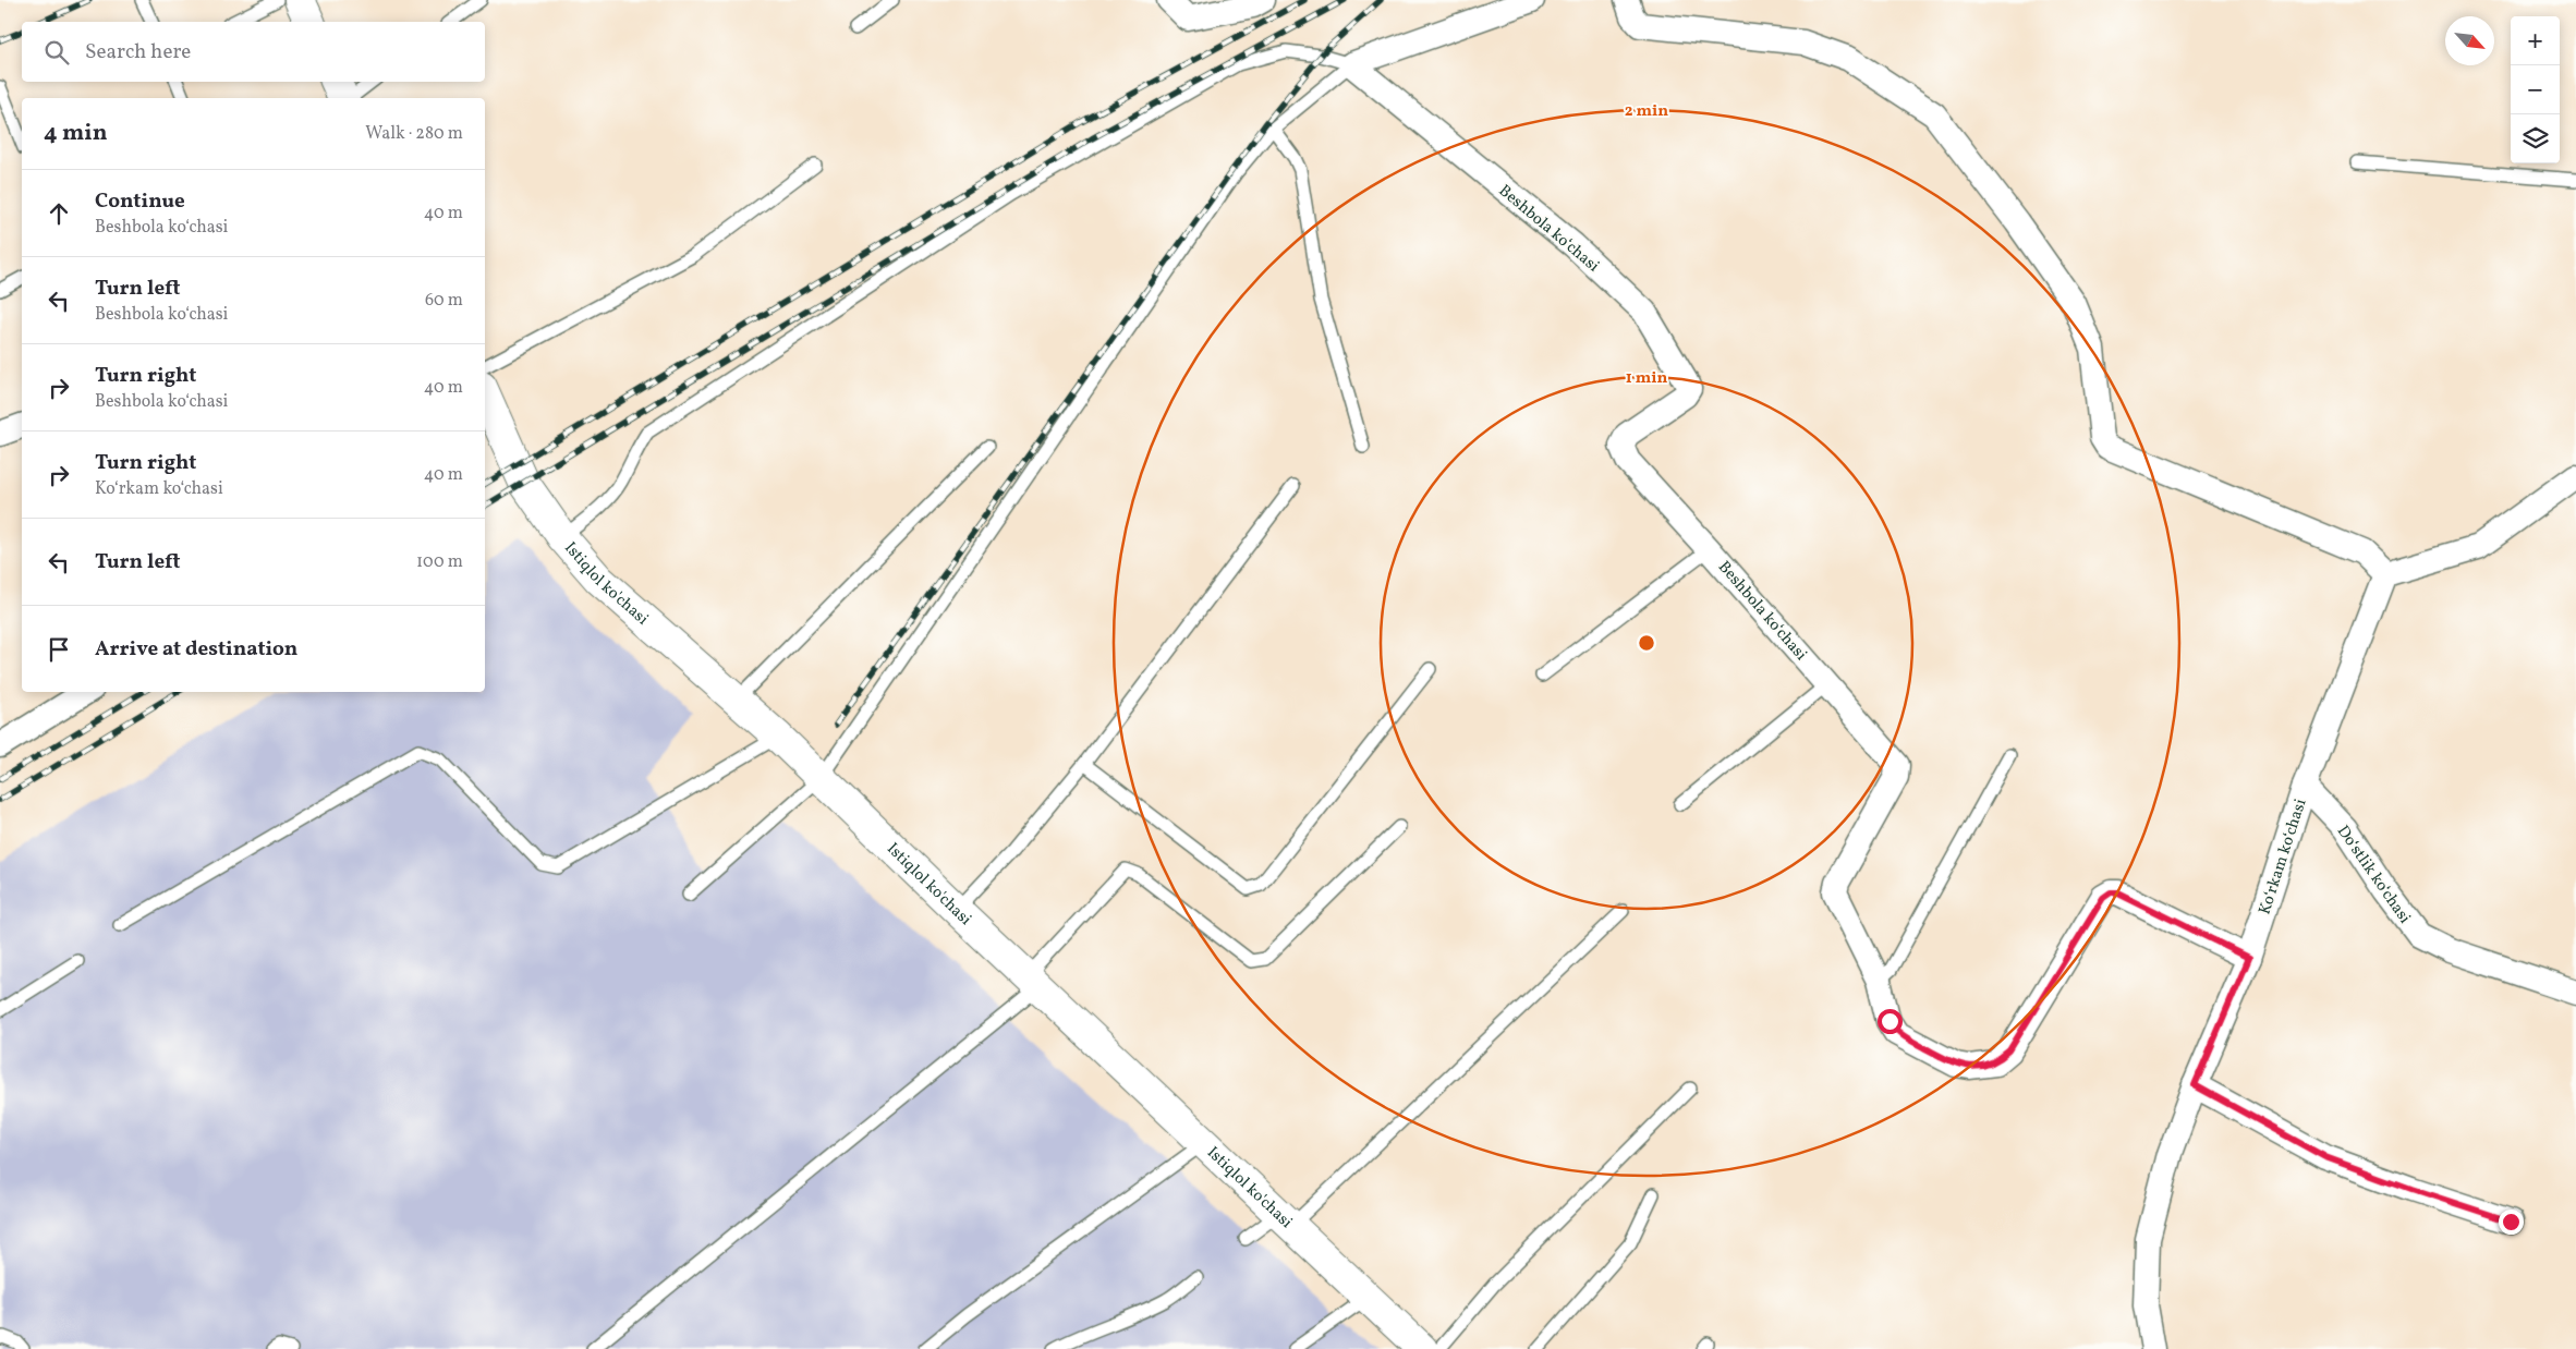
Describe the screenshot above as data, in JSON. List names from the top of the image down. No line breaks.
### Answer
{"streets":{"main road":["Istiqlol ko'chasi"],"street":["Beshbola koʻchasi","Koʻrkam koʻchasi","Doʻstlik koʻchasi"]},"crossings":[["Beshbola koʻchasi","Koʻrkam koʻchasi"],["Koʻrkam koʻchasi","Doʻstlik koʻchasi"]],"north":"bottom right","page":{"map_buttons":["+","−"],"search":"Search here","heading":["4 min","Walk · 280 m"],"list":[["Continue","Beshbola koʻchasi","40 m"],["Turn left","Beshbola koʻchasi","60 m"],["Turn right","Beshbola koʻchasi","40 m"],["Turn right","Koʻrkam koʻchasi","40 m"],["Turn left","100 m"],"Arrive at destination"]},"rings":["2 min","1 min"]}
